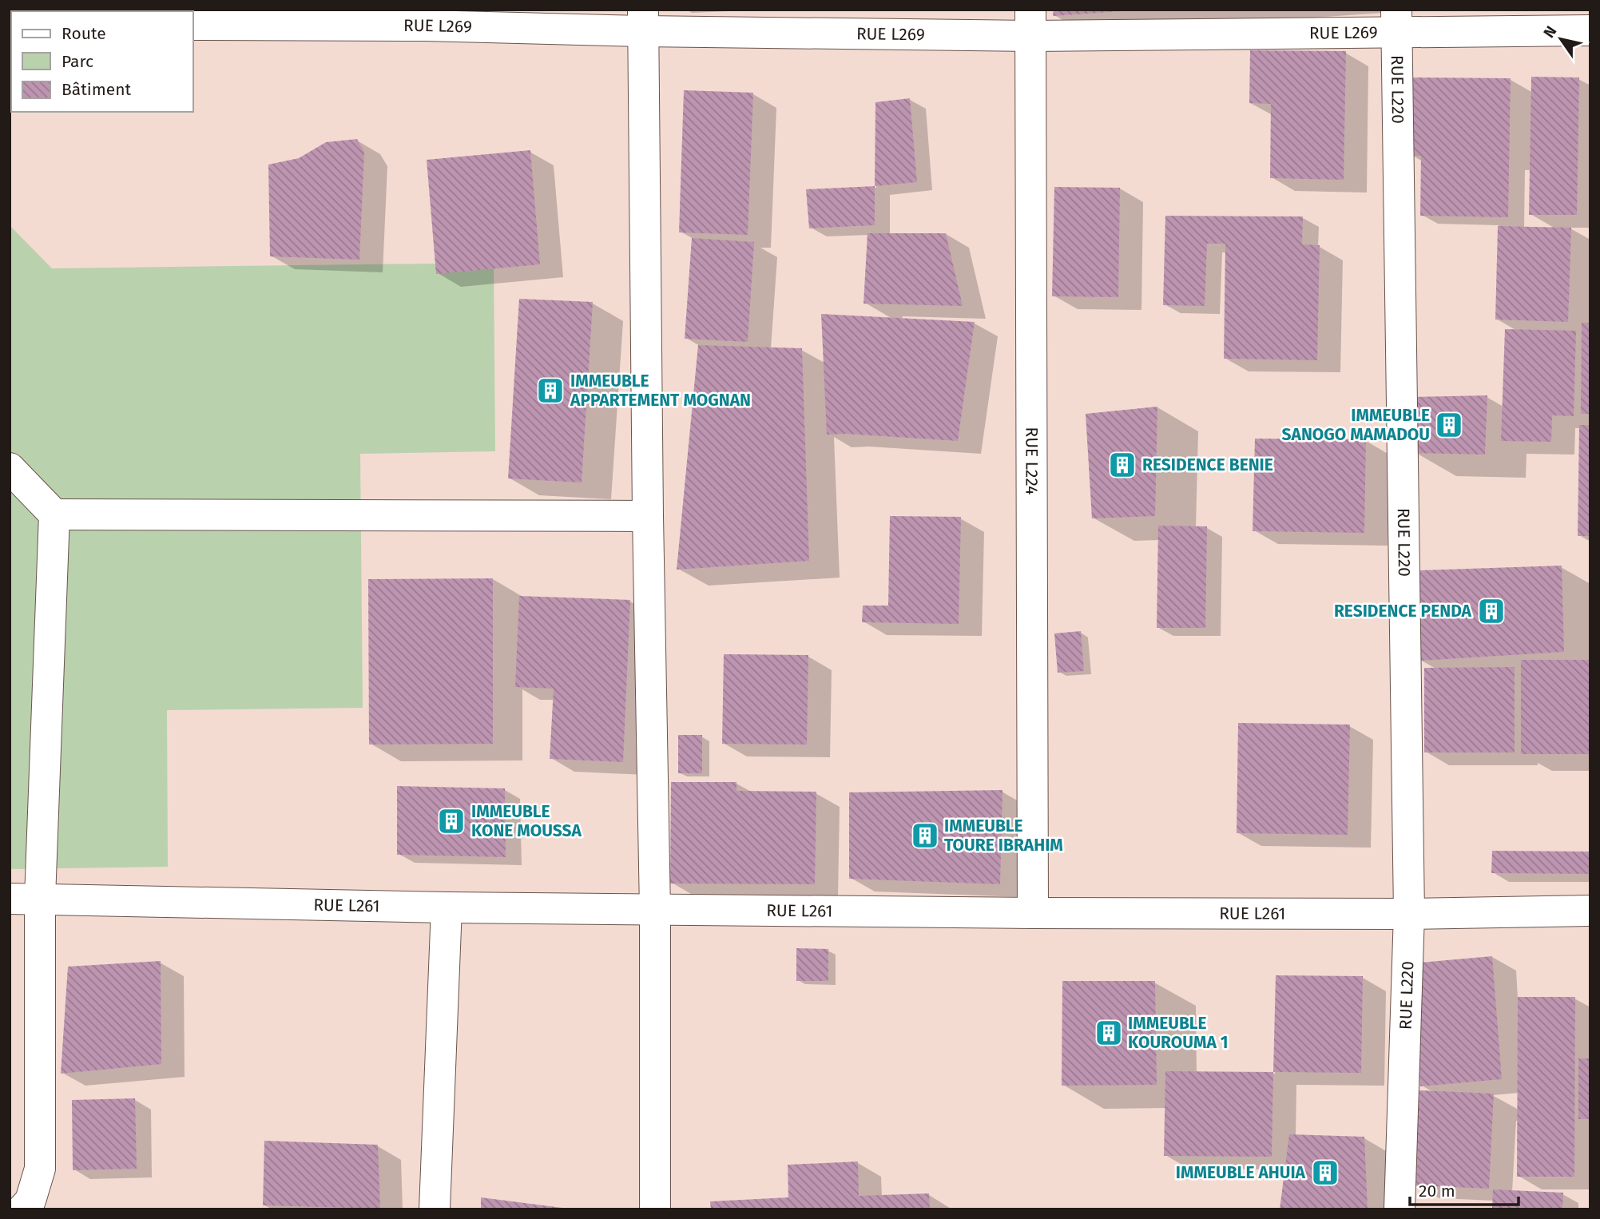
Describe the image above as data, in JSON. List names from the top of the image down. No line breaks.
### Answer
{"streets":{"street":["RUE L269","RUE L220","RUE L224","RUE L261"]},"crossings":[["RUE L269","RUE L220"],["RUE L269","RUE L224"],["RUE L220","RUE L261"],["RUE L224","RUE L261"]],"places":{"building":["IMMEUBLE APPARTEMENT MOGNAN","IMMEUBLE SANOGO MAMADOU","RESIDENCE BENIE","RESIDENCE PENDA","IMMEUBLE KONE MOUSSA","IMMEUBLE TOURE IBRAHIM","IMMEUBLE KOUROUMA 1","IMMEUBLE AHUIA"]},"legend":["Route","Parc","Bâtiment"],"scale_bar":"20 m","north":"top left"}
